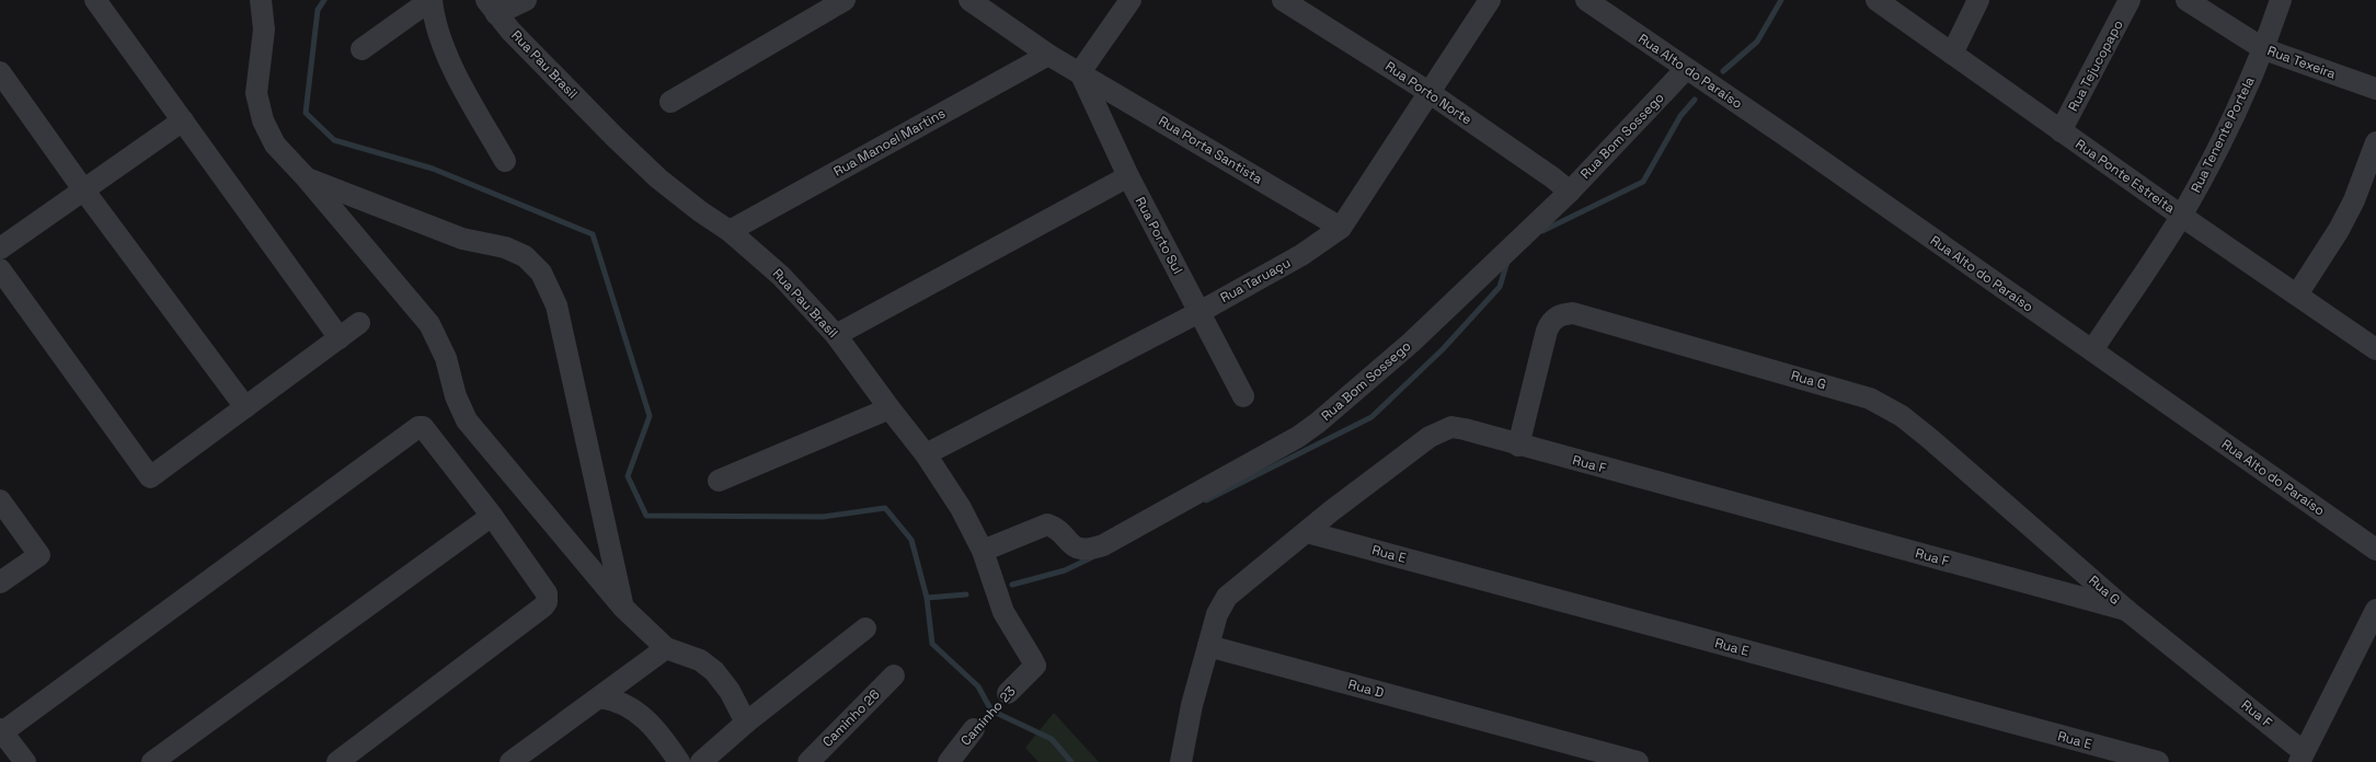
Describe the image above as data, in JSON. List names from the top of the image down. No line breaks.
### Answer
{"streets":{"street":["Rua Texeira","Rua Pau Brasil","Rua Tejucopapo","Rua Alto do Paraíso","Rua Porto Norte","Rua Tenente Portela","Rua Bom Sossego","Rua Manoel Martins","Rua Porta Santista","Rua Ponte Estreita","Rua Porto Sul","Rua Taruaçu","Rua G","Rua F","Rua E","Rua D","Caminho 23","Caminho 26"]},"crossings":[["Rua Texeira","Rua Tenente Portela"],["Rua Pau Brasil","Rua Bom Sossego"],["Rua Pau Brasil","Rua Manoel Martins"],["Rua Pau Brasil","Rua Taruaçu"],["Rua Pau Brasil","Caminho 23"],["Rua Tejucopapo","Rua Ponte Estreita"],["Rua Alto do Paraíso","Rua Tenente Portela"],["Rua Alto do Paraíso","Rua Bom Sossego"],["Rua Porto Norte","Rua Bom Sossego"],["Rua Porto Norte","Rua Taruaçu"],["Rua Tenente Portela","Rua Ponte Estreita"],["Rua Manoel Martins","Rua Porta Santista"],["Rua Porta Santista","Rua Porto Sul"],["Rua Porta Santista","Rua Taruaçu"],["Rua Porto Sul","Rua Taruaçu"],["Rua G","Rua F"]]}
